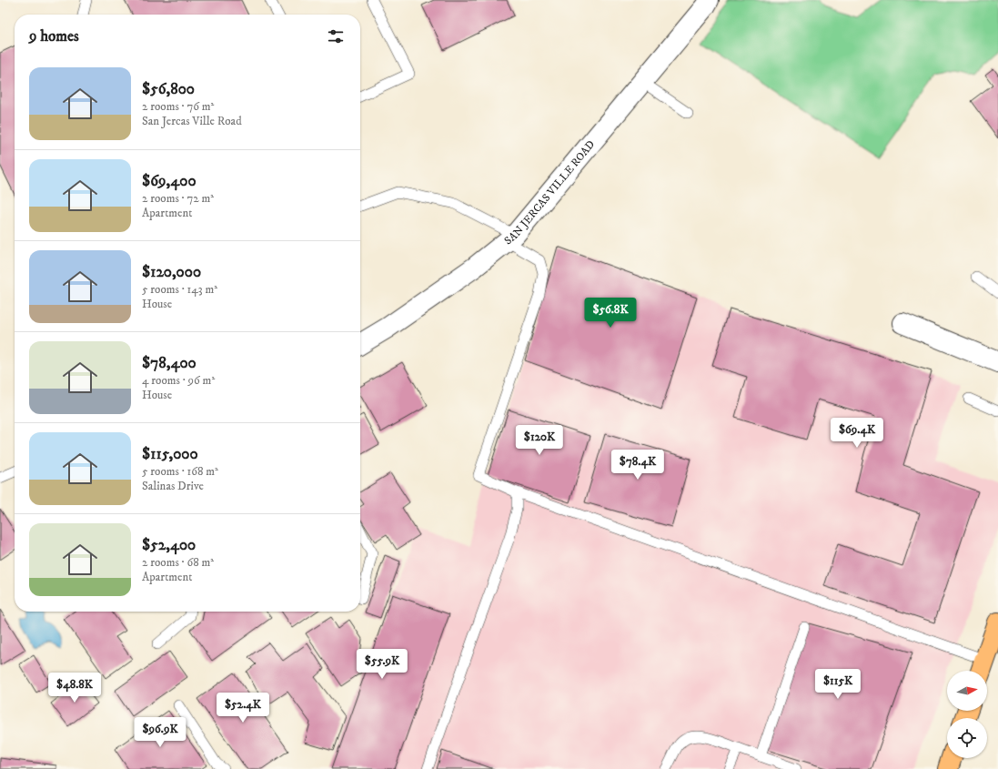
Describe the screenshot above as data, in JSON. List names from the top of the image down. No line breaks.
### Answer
{"streets":{"street":["SAN JERCAS VILLE ROAD"]},"north":"right","page":{"heading":"9 homes","list":[{"name":"$56,800","note":"2 rooms · 76 m² · San Jercas Ville Road"},{"name":"$69,400","note":"2 rooms · 72 m² · Apartment"},{"name":"$120,000","note":"5 rooms · 143 m² · House"},{"name":"$78,400","note":"4 rooms · 96 m² · House"},{"name":"$115,000","note":"5 rooms · 168 m² · Salinas Drive"},{"name":"$52,400","note":"2 rooms · 68 m² · Apartment"}],"price":["$56.8K","$69.4K","$120K","$78.4K","$55.9K","$115K","$48.8K","$52.4K","$96.9K"]}}
